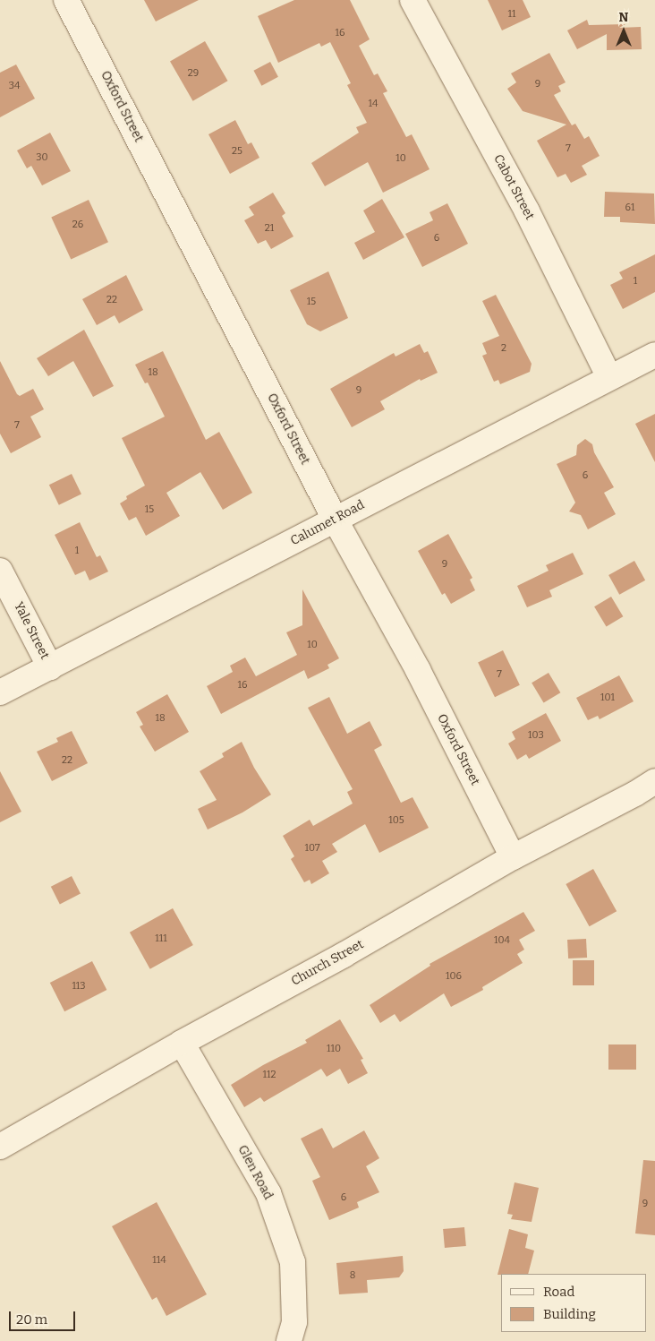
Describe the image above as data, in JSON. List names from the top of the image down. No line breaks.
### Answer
{"streets":{"street":["Oxford Street","Cabot Street","Calumet Road","Yale Street","Church Street","Glen Road"]},"crossings":[["Oxford Street","Calumet Road"],["Oxford Street","Church Street"],["Cabot Street","Calumet Road"],["Calumet Road","Yale Street"],["Church Street","Glen Road"]],"house_numbers":["11","16","29","9","34","14","7","25","30","10","61","26","21","6","1","22","15","2","18","9","7","6","15","1","9","10","7","16","101","18","103","22","105","107","111","104","106","113","110","112","6","9","114","8"],"legend":["Road","Building"],"scale_bar":"20 m","north":"top"}
